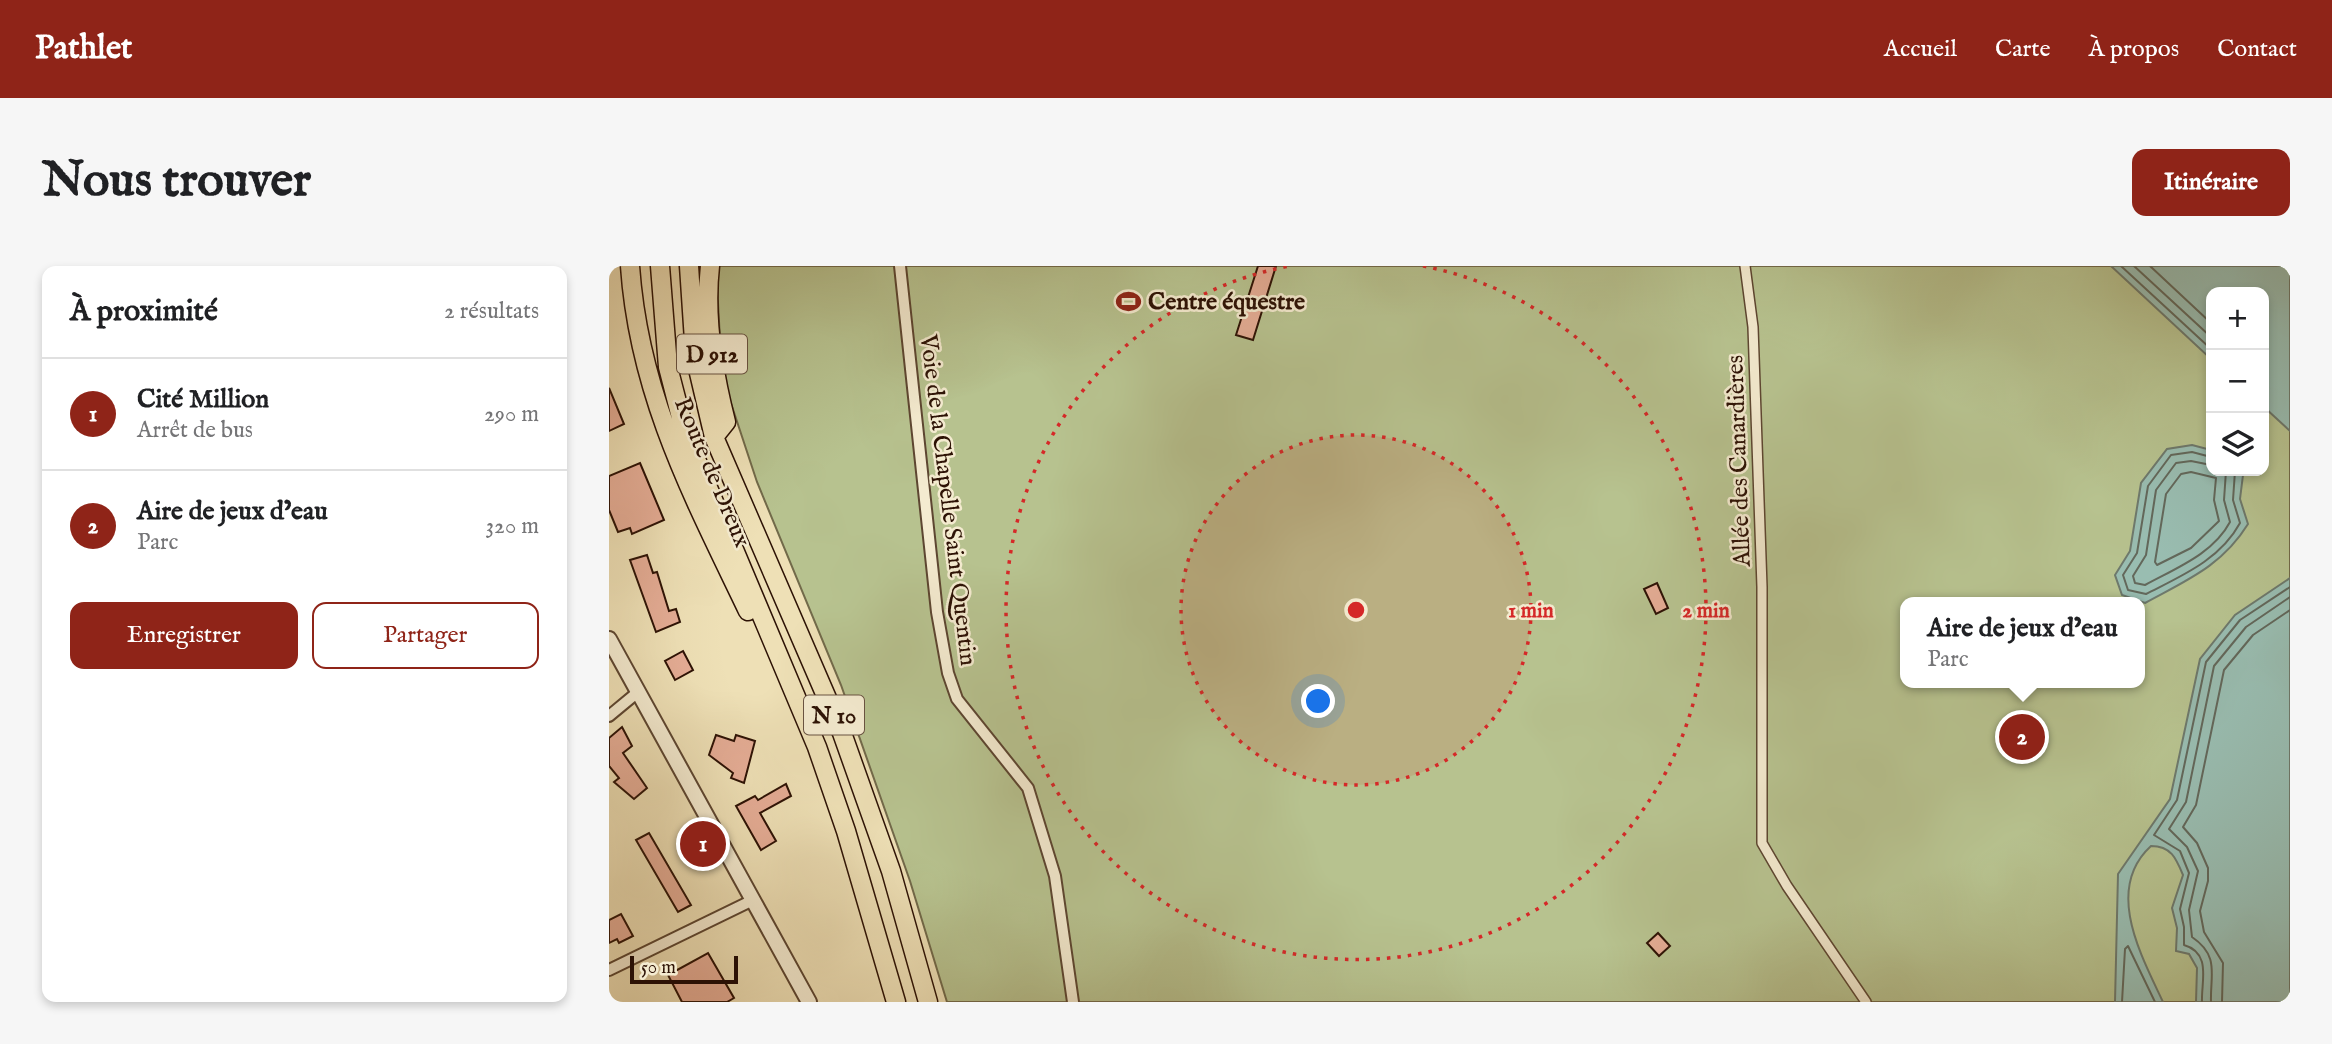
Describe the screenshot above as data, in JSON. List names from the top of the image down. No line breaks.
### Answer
{"streets":{"main road":["D 912","Route de Dreux","N 10"],"street":["Allée des Canardières","Voie de la Chapelle Saint Quentin"]},"crossings":[["Route de Dreux","N 10"]],"places":{"sports":["Centre équestre"]},"scale_bar":"50 m","page":{"header":"Pathlet","nav":["Accueil","Carte","À propos","Contact"],"buttons":["Itinéraire",["Enregistrer","Partager"]],"title":"Nous trouver","heading":["À proximité","2 résultats"],"map_buttons":["+","−"],"list":[{"mark":"1","name":"Cité Million","note":"Arrêt de bus","value":"290 m"},{"mark":"2","name":"Aire de jeux d’eau","note":"Parc","value":"320 m"}],"popup":["Aire de jeux d’eau","Parc"],"pins":["2","1"],"scale":"50 m"},"rings":["1 min","2 min"]}
